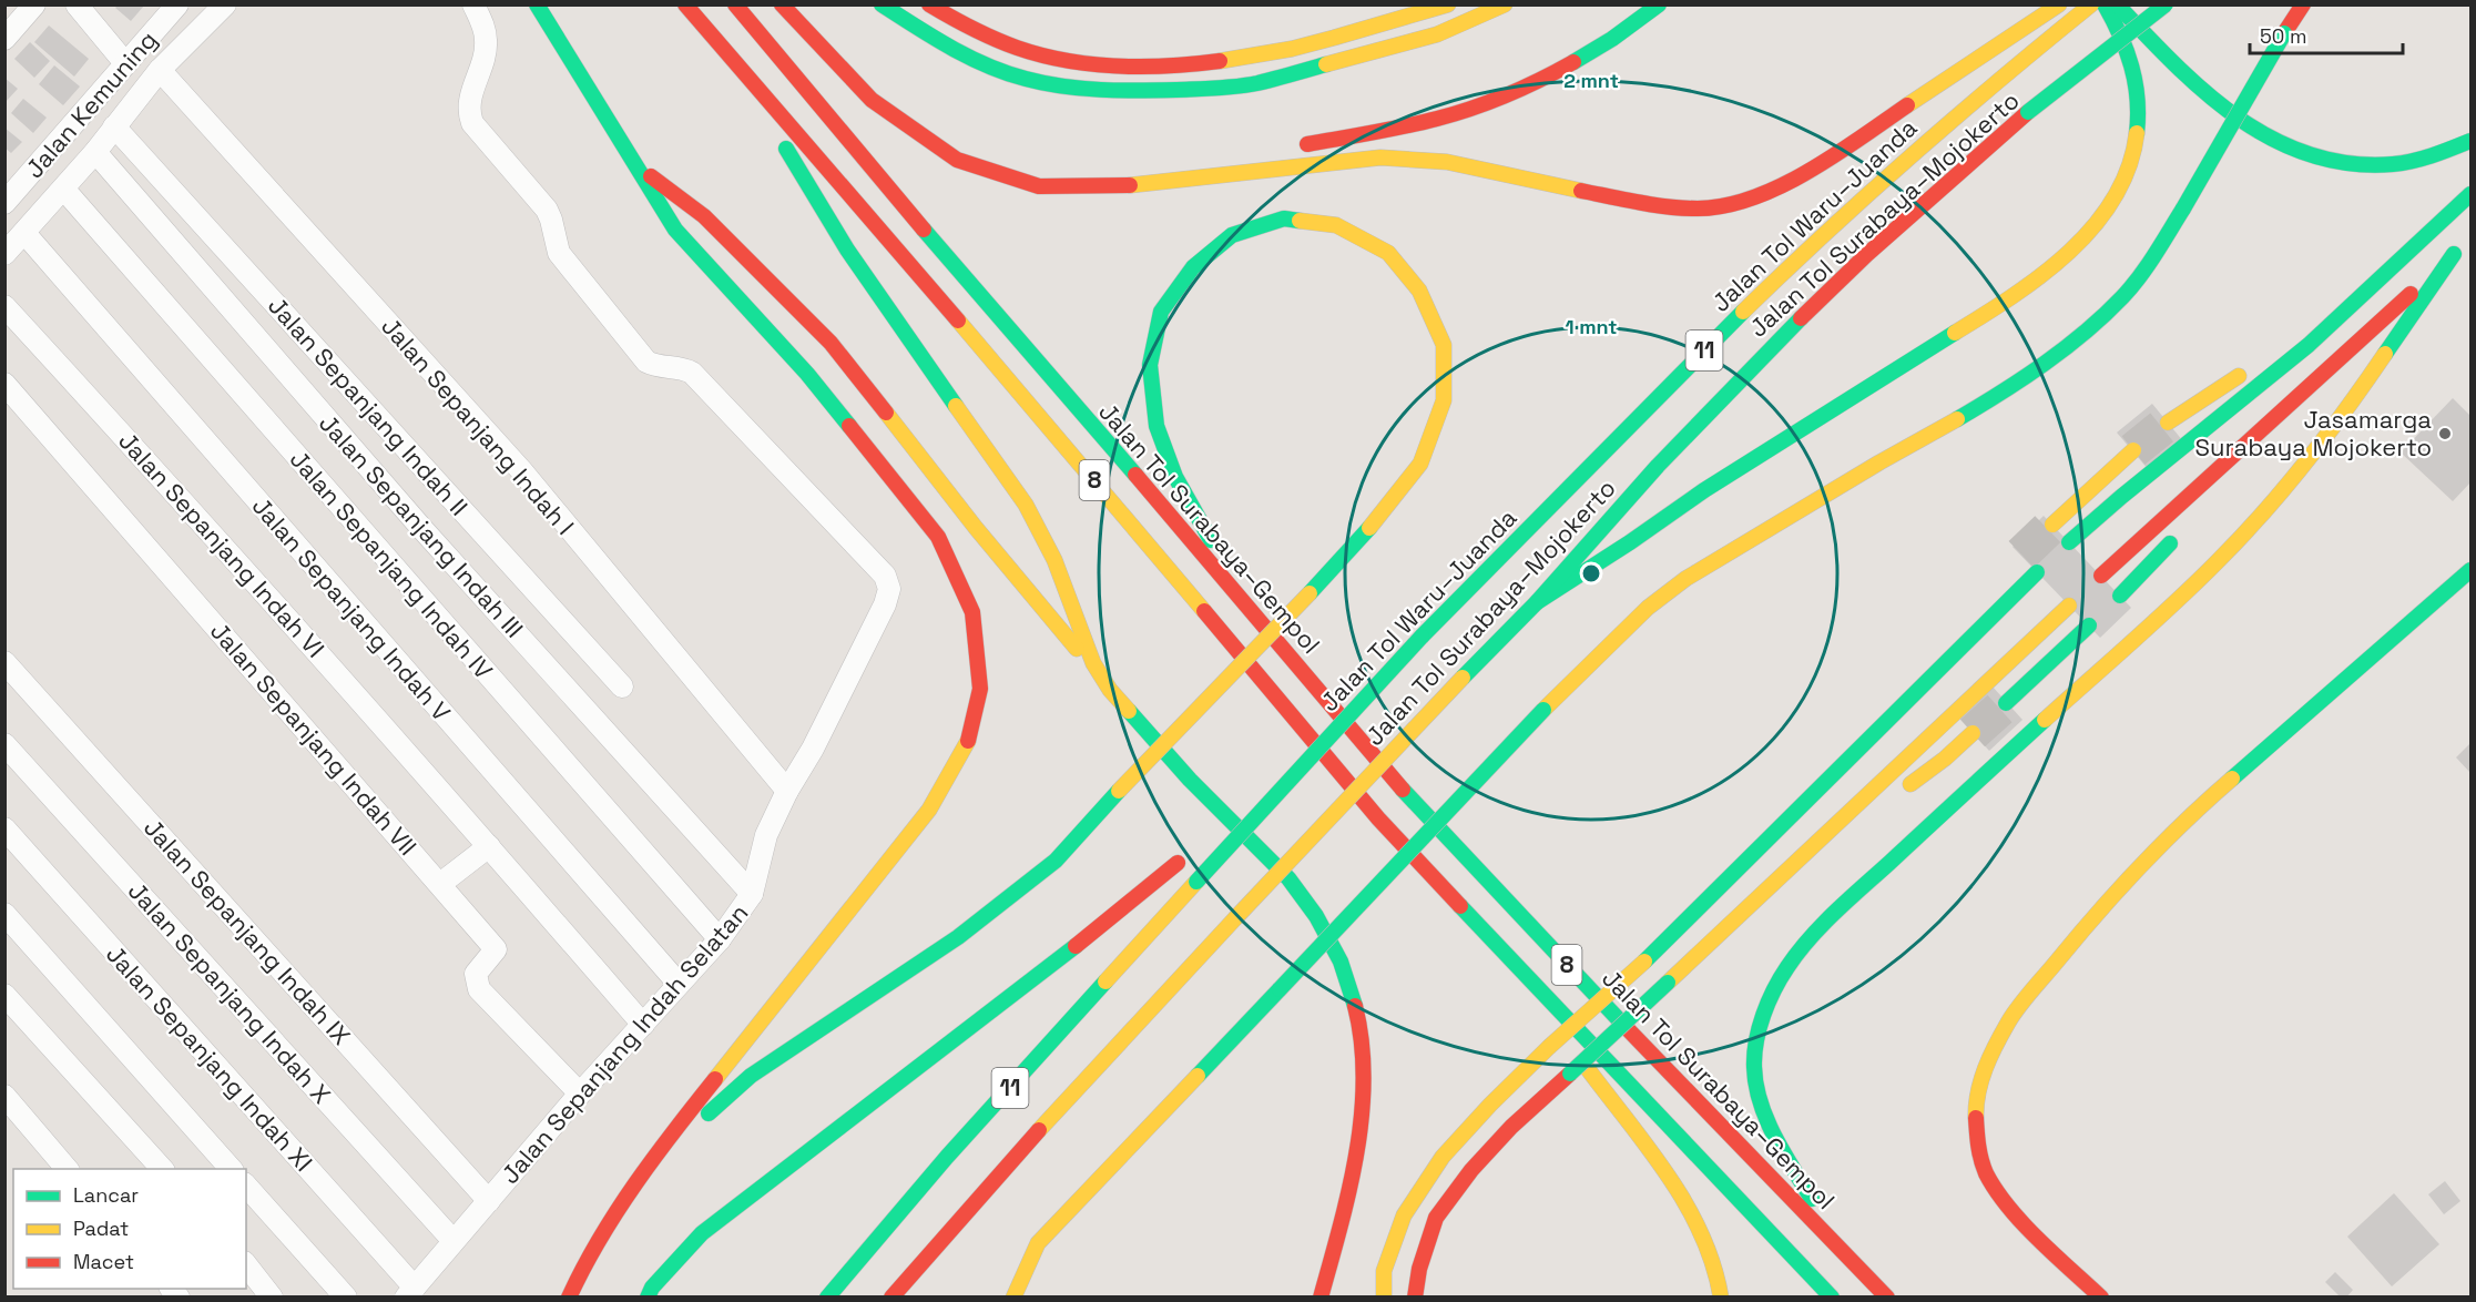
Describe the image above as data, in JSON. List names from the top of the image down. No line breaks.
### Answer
{"streets":{"main road":["Jalan Tol Surabaya–Mojokerto","Jalan Tol Waru–Juanda","11","8","Jalan Tol Surabaya–Gempol"],"street":["Jalan Kemuning","Jalan Sepanjang Indah II","Jalan Sepanjang Indah I","Jalan Sepanjang Indah III","Jalan Sepanjang Indah VI","Jalan Sepanjang Indah IV","Jalan Sepanjang Indah V","Jalan Sepanjang Indah VII","Jalan Sepanjang Indah IX","Jalan Sepanjang Indah X","Jalan Sepanjang Indah Selatan","Jalan Sepanjang Indah XI"]},"crossings":[["Jalan Sepanjang Indah I","Jalan Sepanjang Indah Selatan"],["Jalan Sepanjang Indah III","Jalan Sepanjang Indah Selatan"],["Jalan Sepanjang Indah VI","Jalan Sepanjang Indah Selatan"],["Jalan Sepanjang Indah IV","Jalan Sepanjang Indah Selatan"],["Jalan Sepanjang Indah V","Jalan Sepanjang Indah Selatan"],["Jalan Sepanjang Indah VII","Jalan Sepanjang Indah Selatan"],["Jalan Sepanjang Indah IX","Jalan Sepanjang Indah Selatan"],["Jalan Sepanjang Indah X","Jalan Sepanjang Indah Selatan"],["Jalan Sepanjang Indah Selatan","Jalan Sepanjang Indah XI"]],"places":["Jasamarga Surabaya Mojokerto"],"legend":["Lancar","Padat","Macet"],"scale_bar":"50 m","rings":["2 mnt","1 mnt"]}
